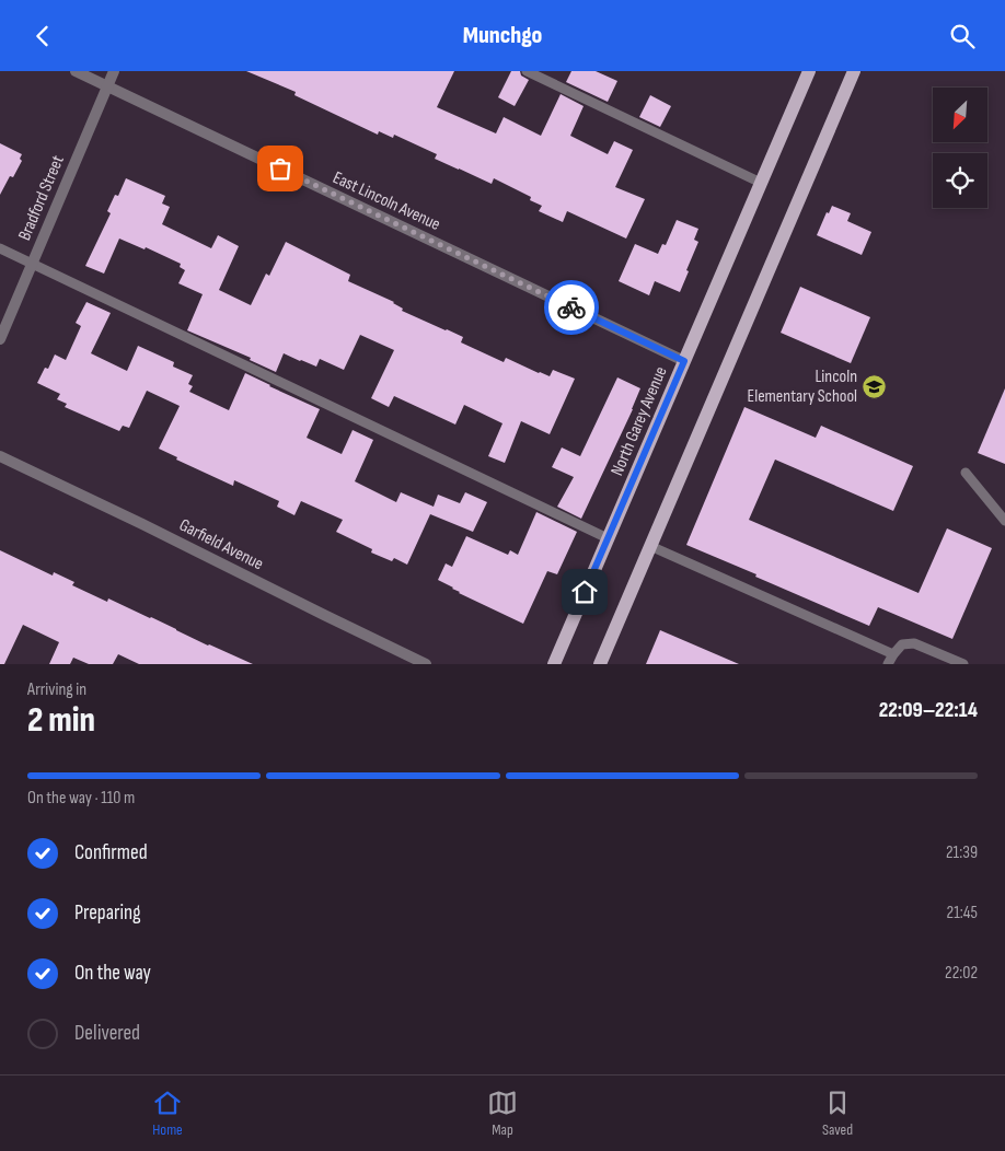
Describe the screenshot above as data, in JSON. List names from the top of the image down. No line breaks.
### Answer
{"streets":{"main road":["North Garey Avenue"],"street":["Bradford Street","East Lincoln Avenue","Garfield Avenue"]},"crossings":[["Bradford Street","East Lincoln Avenue"],["East Lincoln Avenue","North Garey Avenue"]],"places":{"school or university":["Lincoln Elementary School"]},"north":"bottom left","page":{"header":"Munchgo","heading":["2 min","Arriving in","22:09–22:14"],"bar":"On the way · 110 m","list":[["Confirmed","21:39"],["Preparing","21:45"],["On the way","22:02"],"Delivered"],"tabs":["Home","Map","Saved"]}}
